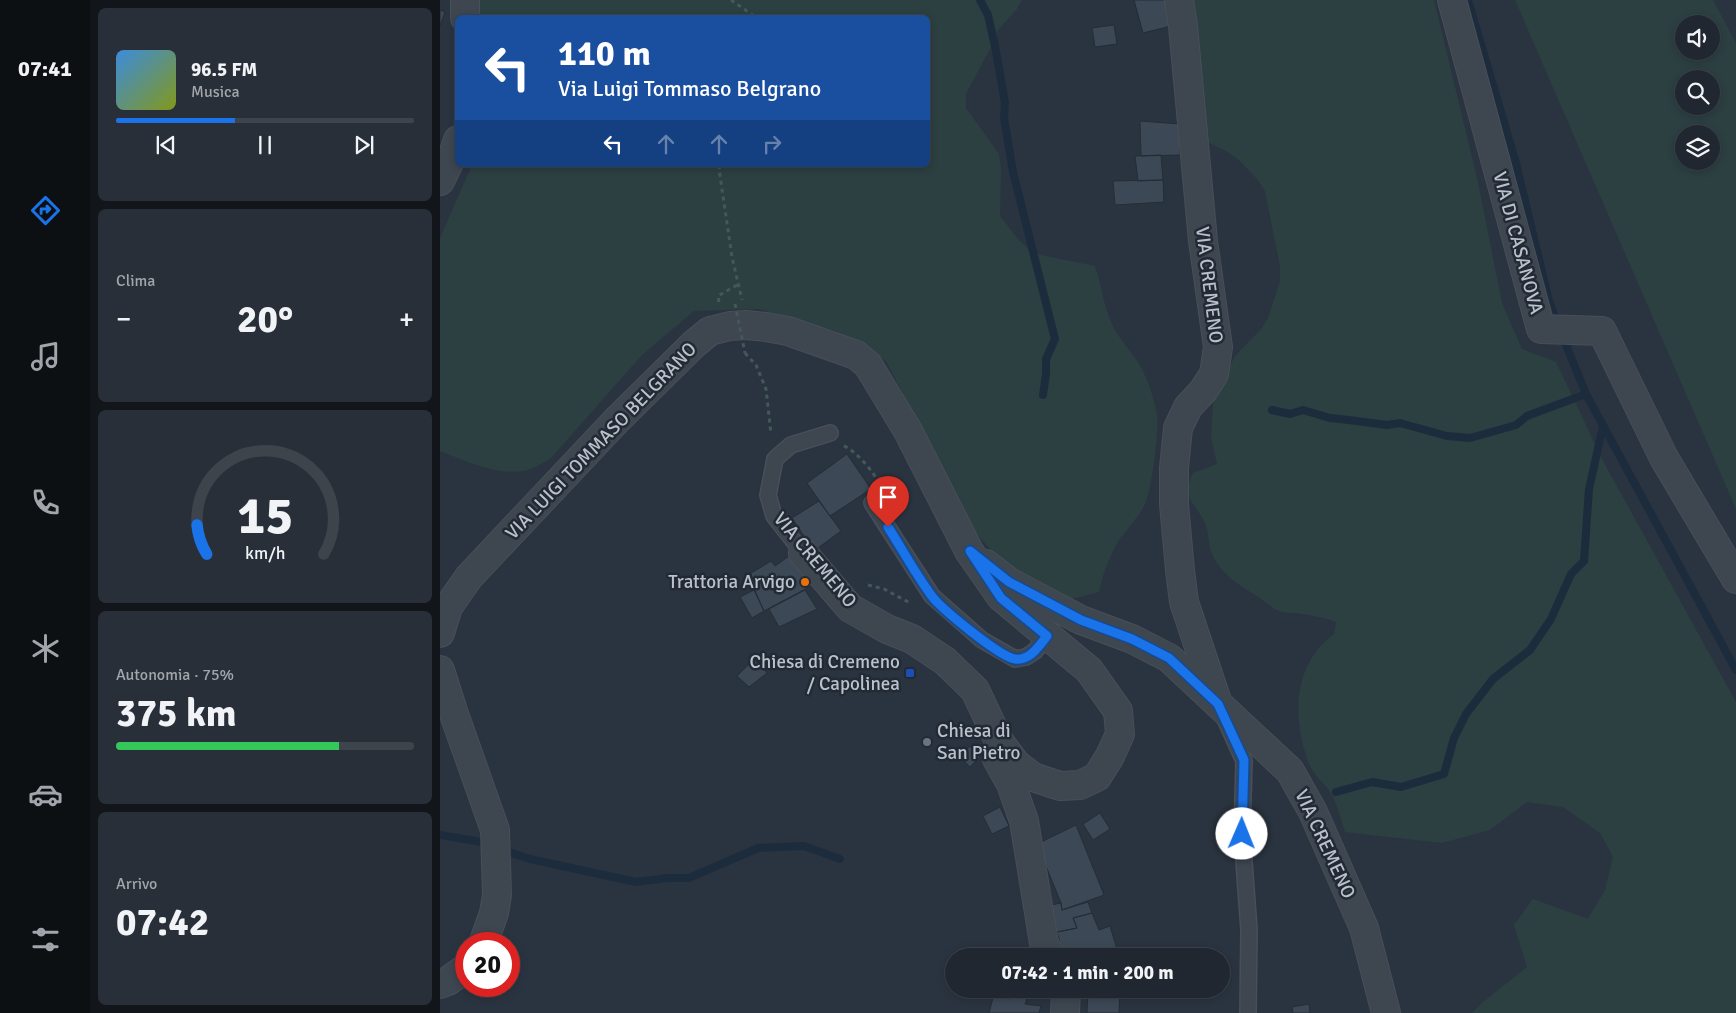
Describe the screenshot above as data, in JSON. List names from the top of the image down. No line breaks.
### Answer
{"streets":{"street":["VIA DI CASANOVA","VIA CREMENO","VIA LUIGI TOMMASO BELGRANO"]},"crossings":[["VIA CREMENO","VIA LUIGI TOMMASO BELGRANO"]],"places":{"other":["Trattoria Arvigo","Chiesa di San Pietro"],"transit":["Chiesa di Cremeno / Capolinea"]},"page":{"tabs":"07:41","turn":["110 m","Via Luigi Tommaso Belgrano"],"song":["96.5 FM","Musica"],"tile":["Clima",["Autonomia · 75%","375 km"],["Arrivo","07:42"]],"heat":["−","20°","+"],"limit":"20","trip":"07:42 · 1 min · 200 m","gauge":["15","km/h"]}}
